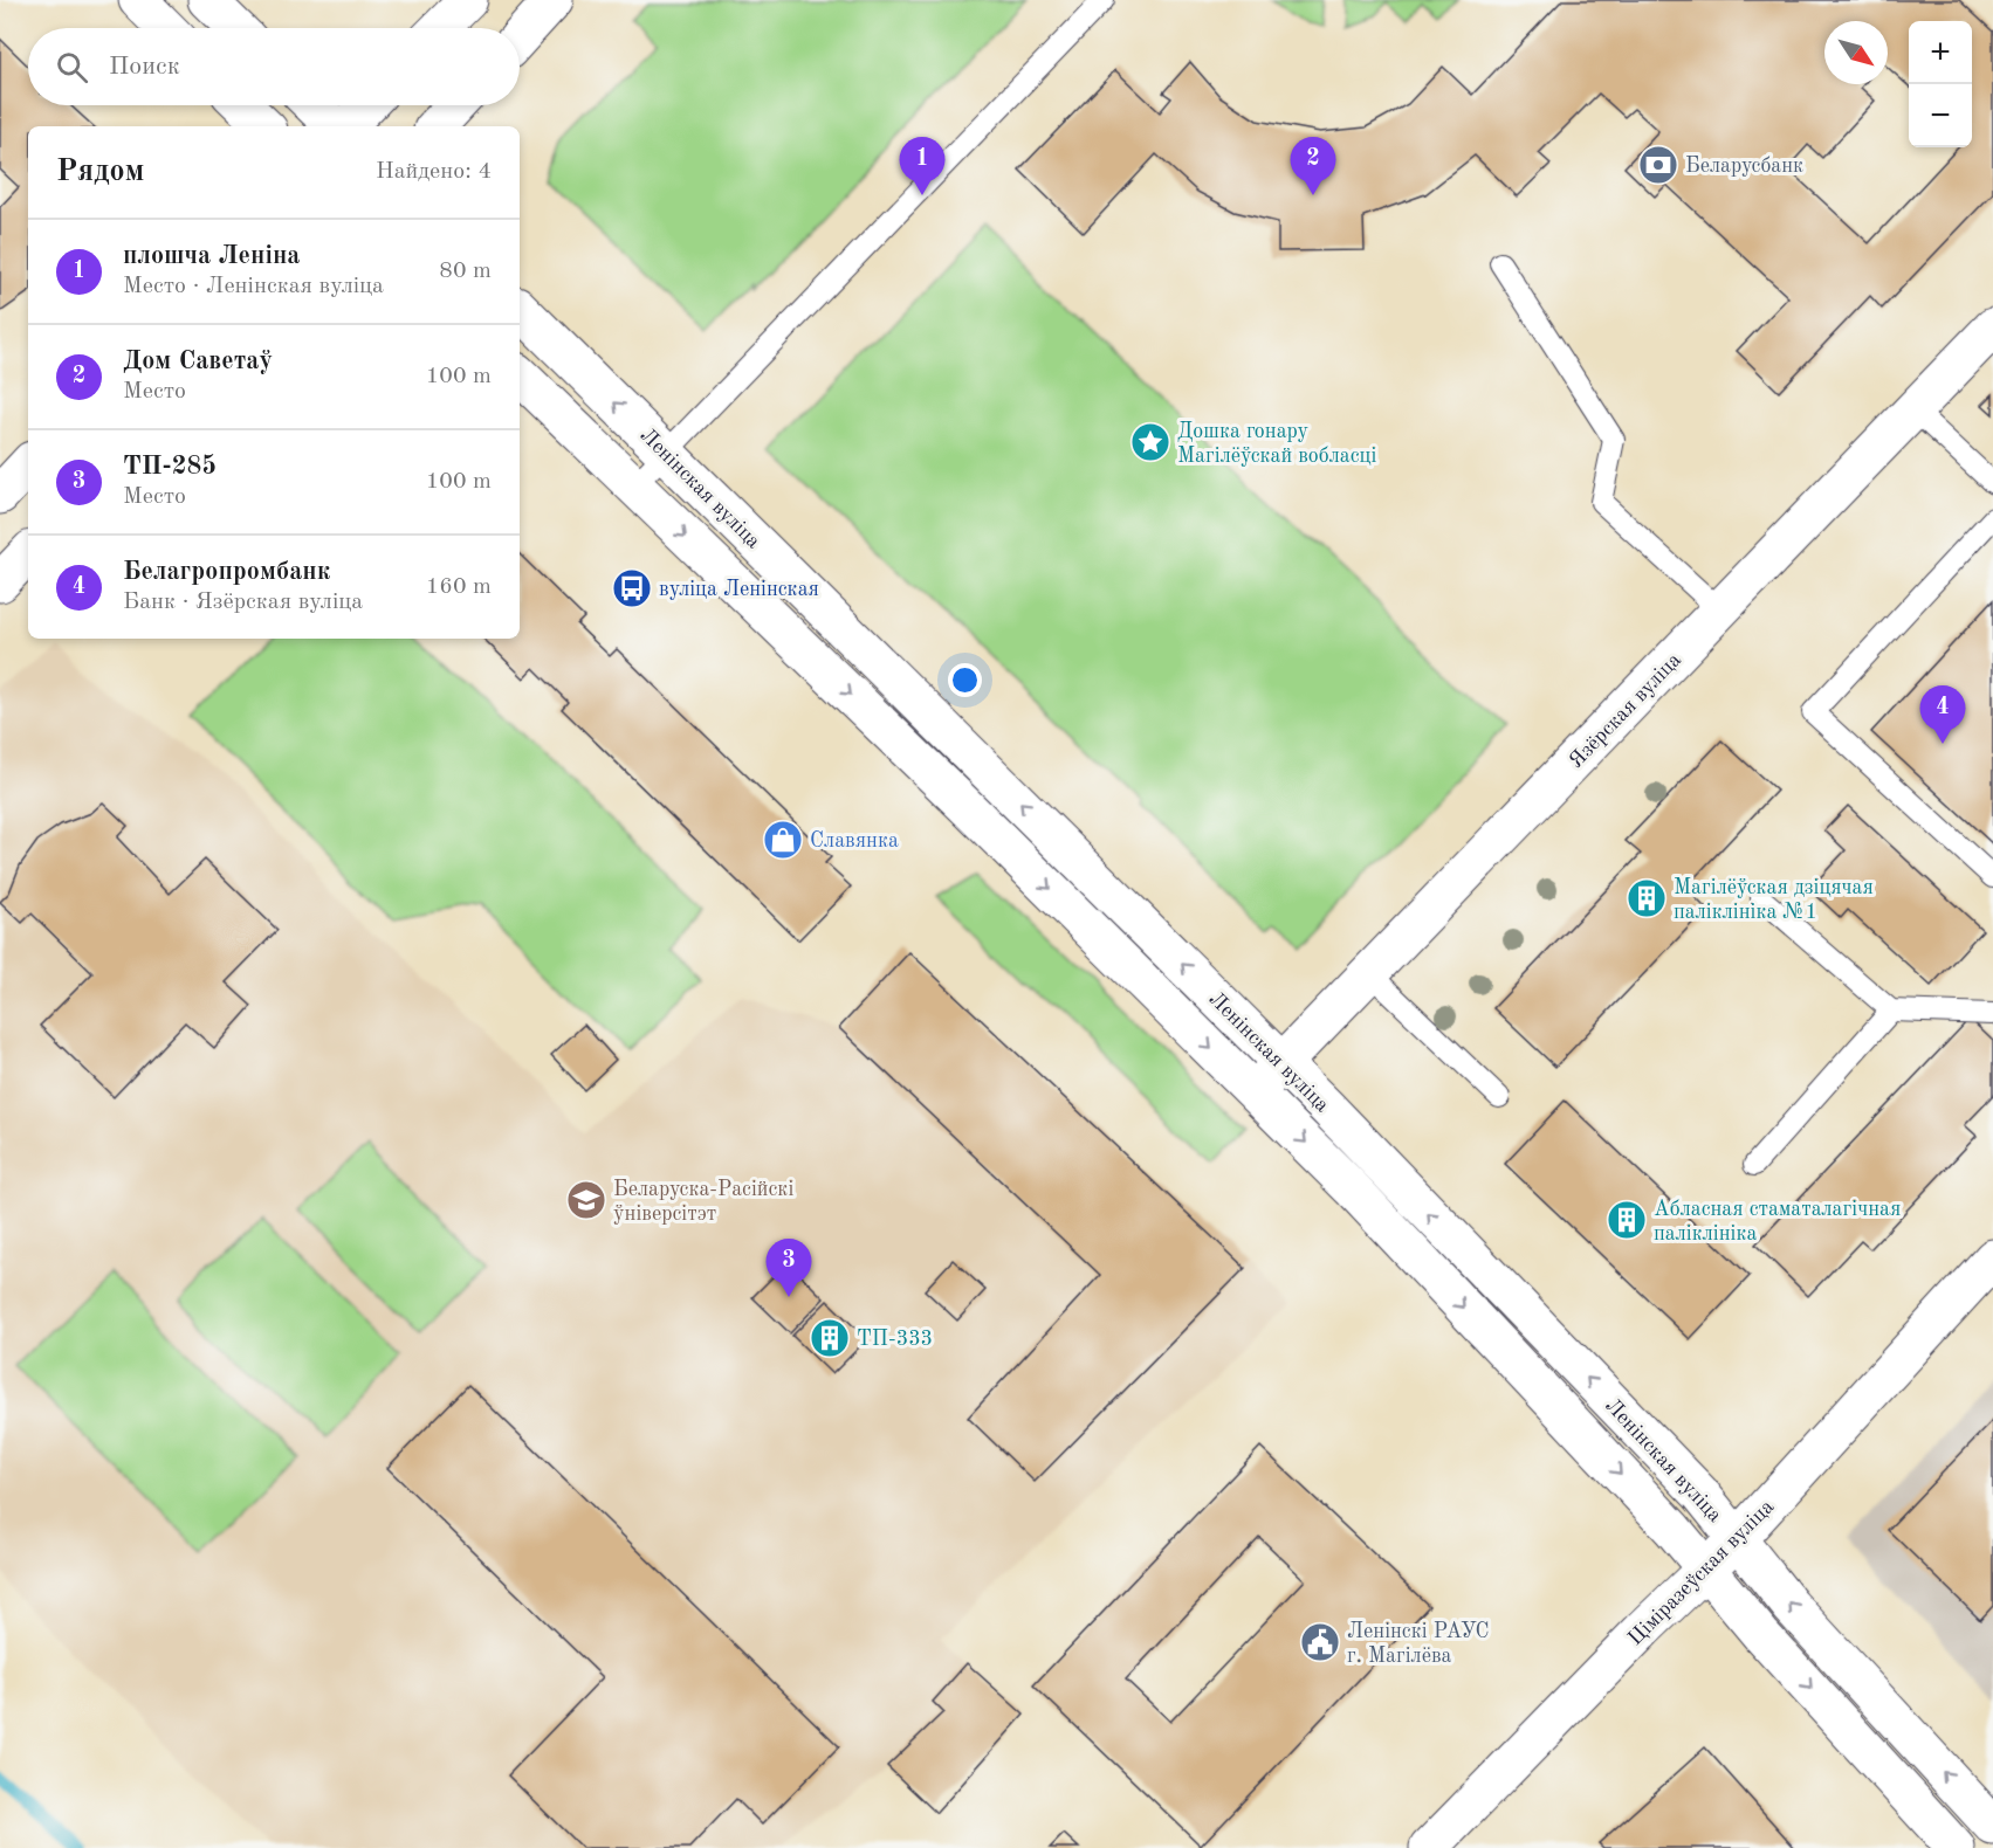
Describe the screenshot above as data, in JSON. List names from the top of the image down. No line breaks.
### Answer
{"streets":{"main road":["Ленінская вуліца","Язёрская вуліца","Ціміразеўская вуліца"]},"crossings":[["Ленінская вуліца","Язёрская вуліца"],["Ленінская вуліца","Ціміразеўская вуліца"]],"places":{"bank":["Беларусбанк"],"place":["Дошка гонару Магілёўскай вобласці"],"bus stop":["вуліца Ленінская"],"shop":["Славянка"],"building":["Магілёўская дзіцячая паліклініка №1","Абласная стаматалагічная паліклініка","ТП-333"],"school or university":["Беларуска-Расійскі ўніверсітэт"],"public building":["Ленінскі РАУС г. Магілёва"]},"north":"bottom right","page":{"map_buttons":["+","−"],"search":"Поиск","heading":["Рядом","Найдено: 4"],"pins":["1","2","4","3"],"list":[{"mark":"1","name":"плошча Леніна","note":"Место · Ленінская вуліца","value":"80 m"},{"mark":"2","name":"Дом Саветаў","note":"Место","value":"100 m"},{"mark":"3","name":"ТП-285","note":"Место","value":"100 m"},{"mark":"4","name":"Белагропромбанк","note":"Банк · Язёрская вуліца","value":"160 m"}]}}
